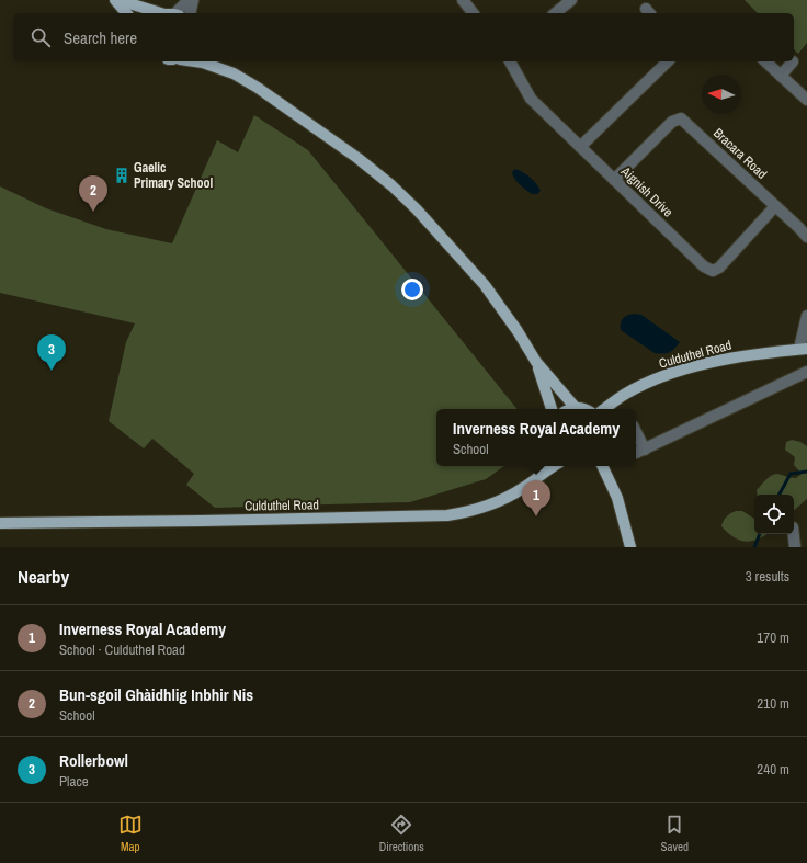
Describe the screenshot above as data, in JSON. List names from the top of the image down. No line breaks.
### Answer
{"streets":{"main road":["Culduthel Road"],"street":["Bracara Road","Aignish Drive"]},"crossings":[["Bracara Road","Aignish Drive"]],"places":{"building":["Gaelic Primary School"]},"north":"left","page":{"search":"Search here","pins":["2","3","1"],"popup":["Inverness Royal Academy","School"],"heading":["Nearby","3 results"],"list":[{"mark":"1","name":"Inverness Royal Academy","note":"School · Culduthel Road","value":"170 m"},{"mark":"2","name":"Bun-sgoil Ghàidhlig Inbhir Nis","note":"School","value":"210 m"},{"mark":"3","name":"Rollerbowl","note":"Place","value":"240 m"}],"nav":["Map","Directions","Saved"]}}
